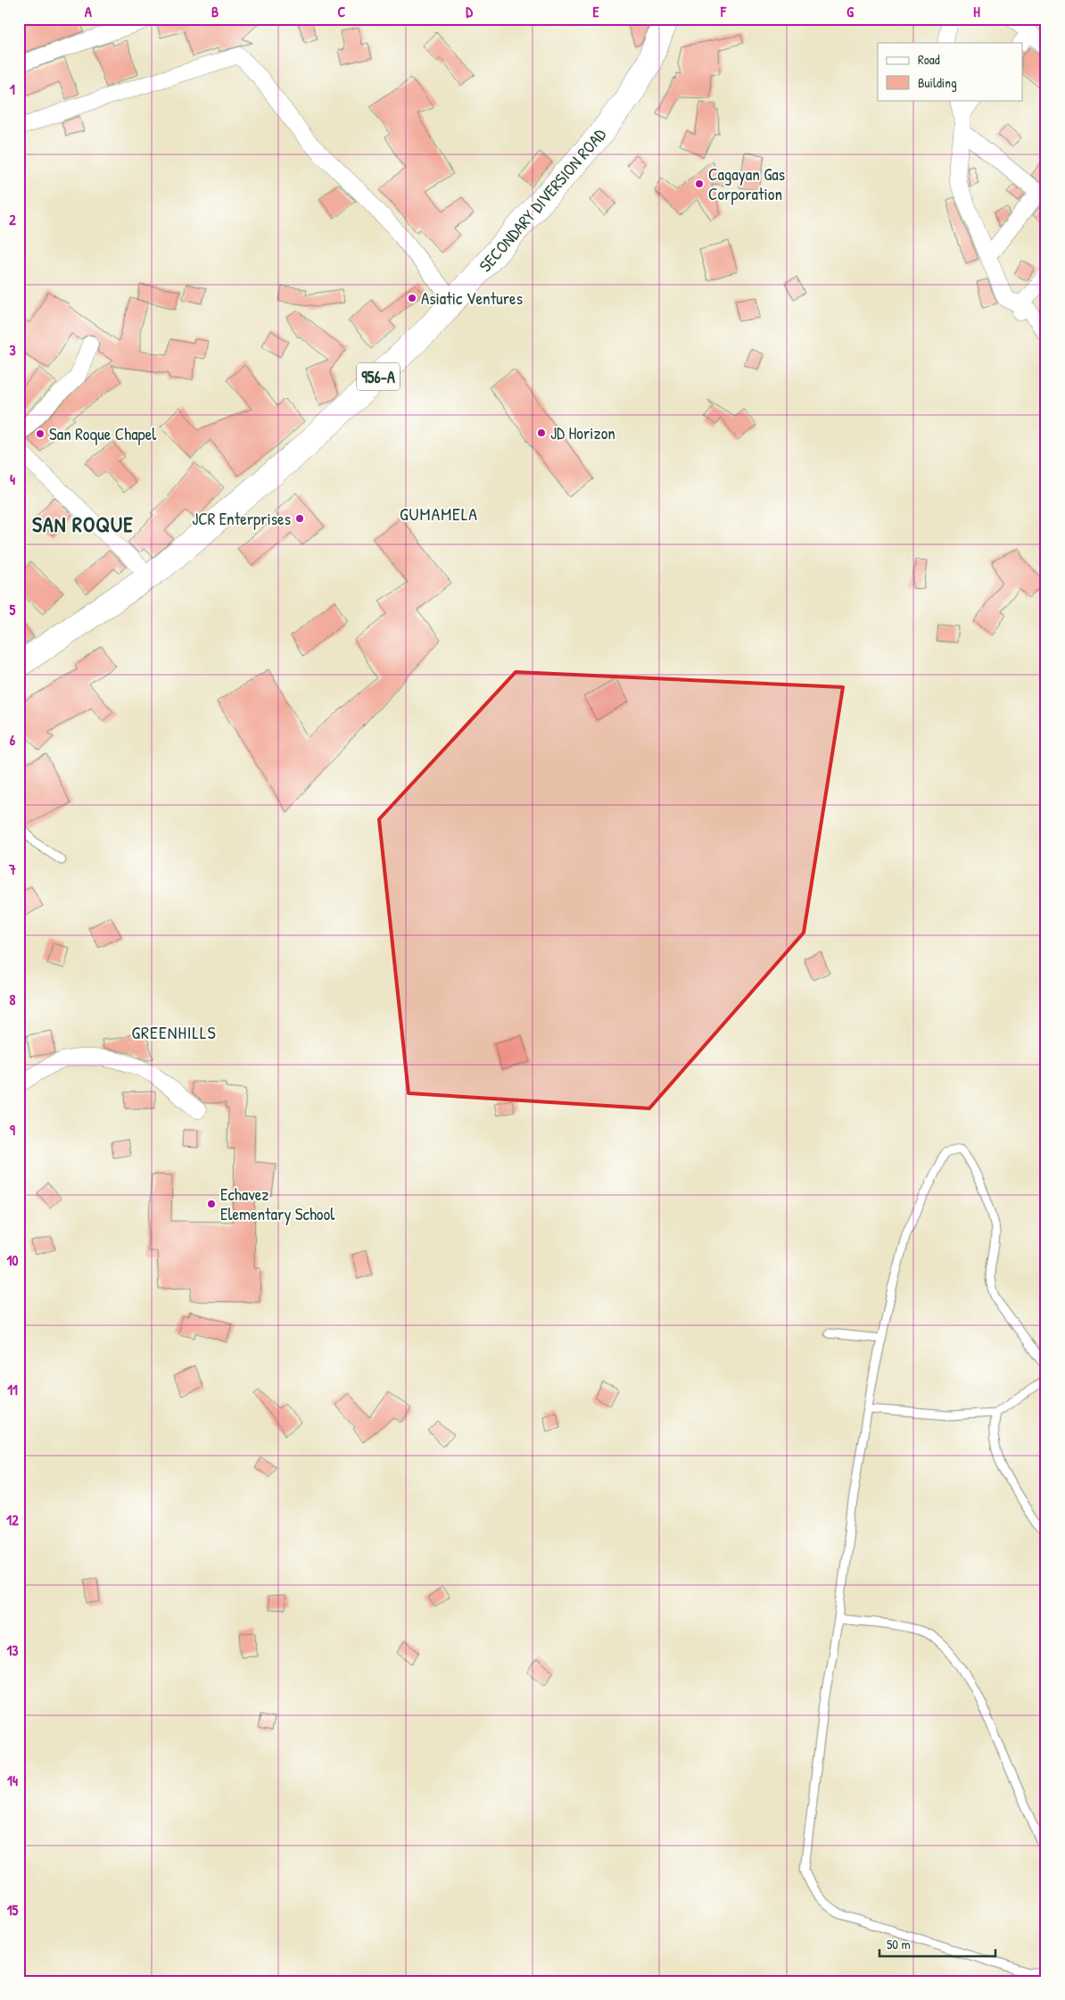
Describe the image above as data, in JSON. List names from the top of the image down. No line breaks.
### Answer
{"streets":{"main road":["SECONDARY DIVERSION ROAD","956-A"]},"districts":["GUMAMELA","SAN ROQUE","GREENHILLS"],"places":["Cagayan Gas Corporation","Asiatic Ventures","JD Horizon","San Roque Chapel","JCR Enterprises","Echavez Elementary School"],"legend":["Road","Building"],"scale_bar":"50 m","grid":{"columns":["A","B","C","D","E","F","G","H"],"rows":["1","2","3","4","5","6","7","8","9","10","11","12","13","14","15"]}}
